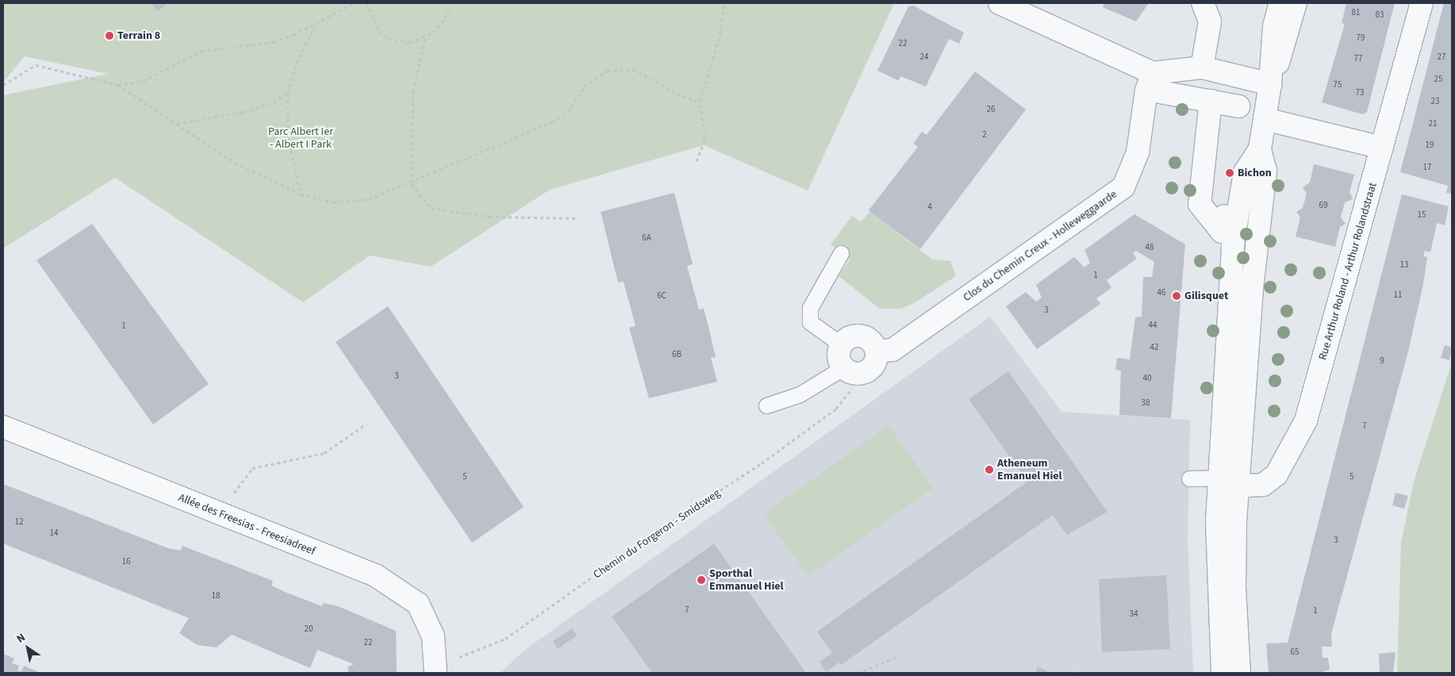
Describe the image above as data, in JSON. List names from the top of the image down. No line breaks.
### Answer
{"streets":{"street":["Clos du Chemin Creux - Holleweggaarde","Rue Arthur Roland - Arthur Rolandstraat","Allée des Freesias - Freesiadreef"],"path":["Chemin du Forgeron - Smidsweg"]},"crossings":[["Clos du Chemin Creux - Holleweggaarde","Chemin du Forgeron - Smidsweg"],["Allée des Freesias - Freesiadreef","Chemin du Forgeron - Smidsweg"]],"parks":["Parc Albert Ier - Albert I Park"],"places":["Terrain 8","Bichon","Gilisquet","Atheneum Emanuel Hiel","Sporthal Emmanuel Hiel"],"house_numbers":["81","83","79","22","24","27","77","25","75","73","23","26","21","2","19","17","69","4","15","6A","48","13","1","46","11","6C","3","44","1","42","6B","9","3","40","38","7","5","5","12","14","3","16","18","7","1","34","20","22","65"],"north":"top left"}
